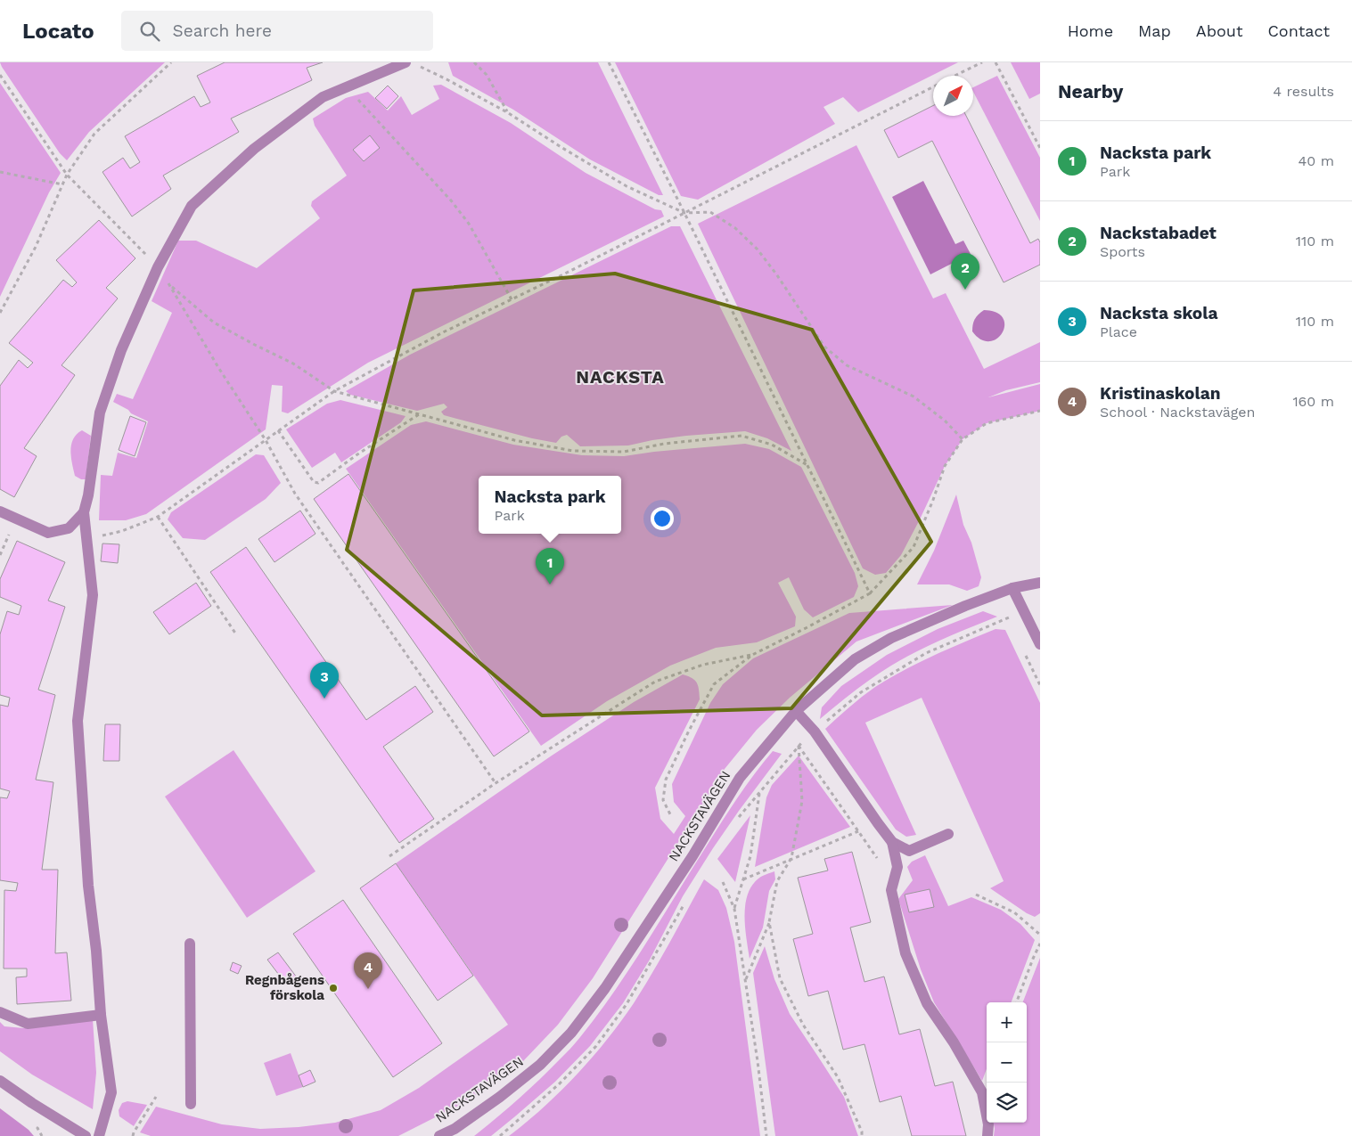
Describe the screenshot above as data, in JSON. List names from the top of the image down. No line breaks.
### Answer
{"streets":{"street":["NACKSTAVÄGEN"]},"districts":["NACKSTA"],"places":["Regnbågens förskola"],"north":"top right","page":{"header":"Locato","search":"Search here","nav":["Home","Map","About","Contact"],"heading":["Nearby","4 results"],"list":[{"mark":"1","name":"Nacksta park","note":"Park","value":"40 m"},{"mark":"2","name":"Nackstabadet","note":"Sports","value":"110 m"},{"mark":"3","name":"Nacksta skola","note":"Place","value":"110 m"},{"mark":"4","name":"Kristinaskolan","note":"School · Nackstavägen","value":"160 m"}],"pins":["2","1","3","4"],"popup":["Nacksta park","Park"],"map_buttons":["+","−"]}}
